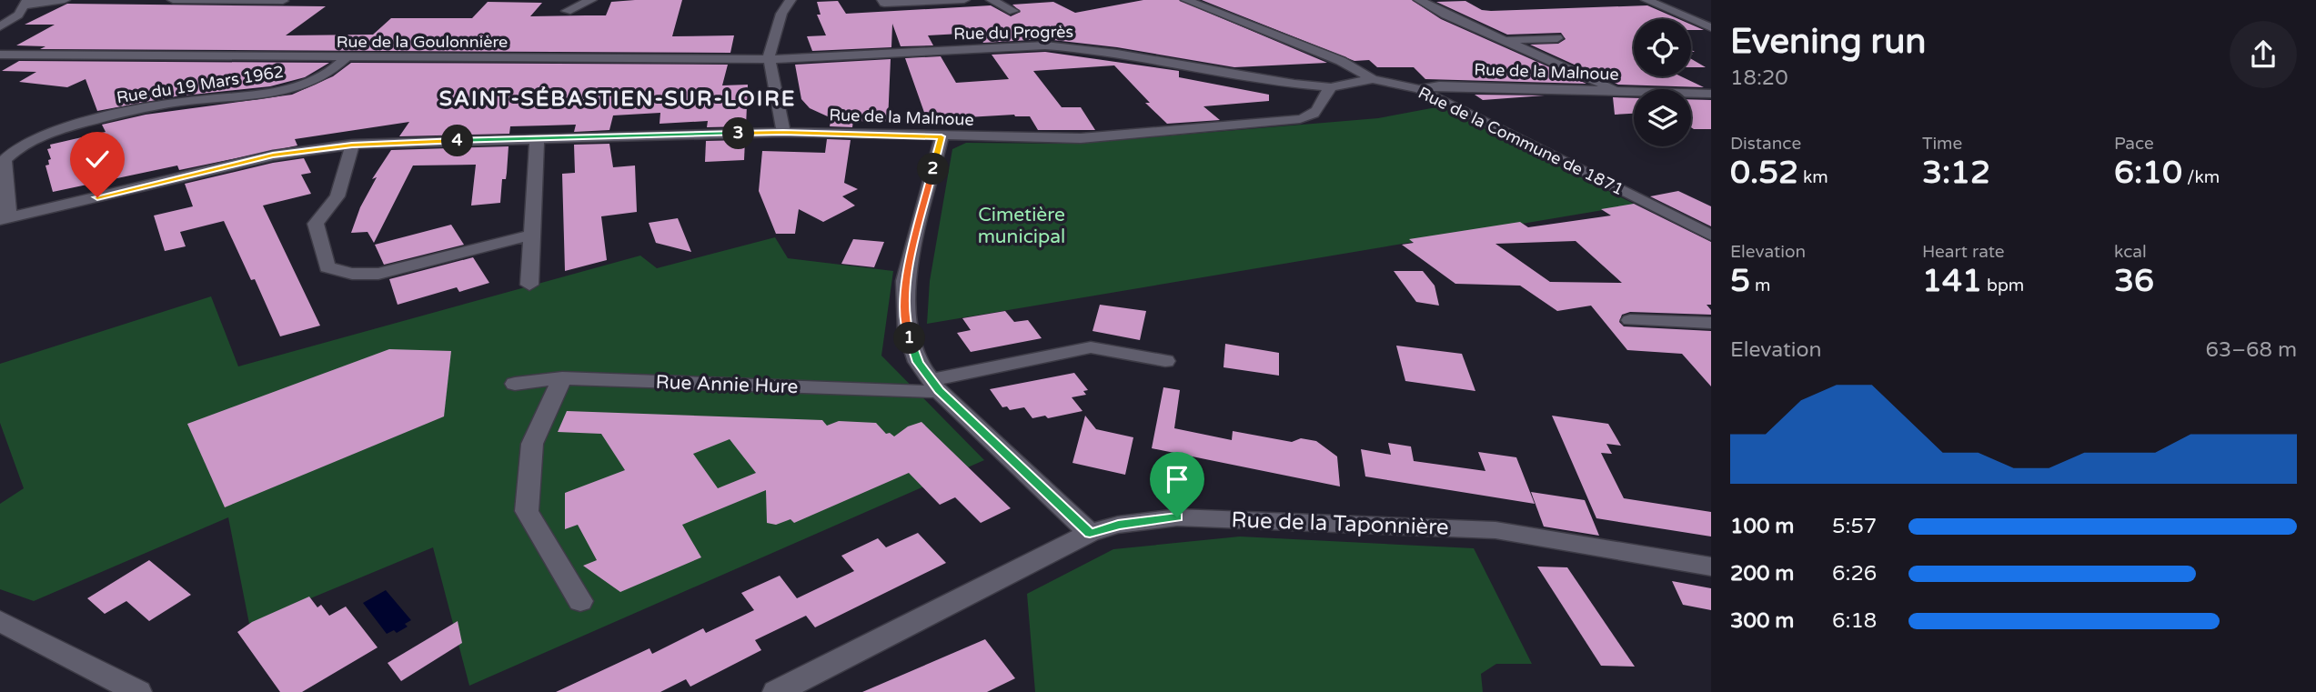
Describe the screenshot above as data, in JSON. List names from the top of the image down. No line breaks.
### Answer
{"streets":{"street":["Rue du Progrès","Rue de la Goulonnière","Rue de la Malnoue","Rue du 19 Mars 1962","Rue de la Commune de 1871","Rue Annie Hure","Rue de la Taponnière"]},"crossings":[["Rue du Progrès","Rue de la Goulonnière"],["Rue du Progrès","Rue de la Malnoue"],["Rue de la Goulonnière","Rue du 19 Mars 1962"],["Rue de la Malnoue","Rue du 19 Mars 1962"],["Rue de la Malnoue","Rue de la Commune de 1871"]],"districts":["SAINT-SÉBASTIEN-SUR-LOIRE"],"parks":["Cimetière municipal"],"page":{"heading":["Evening run","18:20"],"stats":[["Distance","0.52 km"],["Time","3:12"],["Pace","6:10 /km"],["Elevation","5 m"],["Heart rate","141 bpm"],["kcal","36"]],"pins":["3","4","2","1"],"chart":["Elevation","63–68 m"],"list":[{"name":"100 m","note":"5:57"},{"name":"200 m","note":"6:26"},{"name":"300 m","note":"6:18"}]}}
